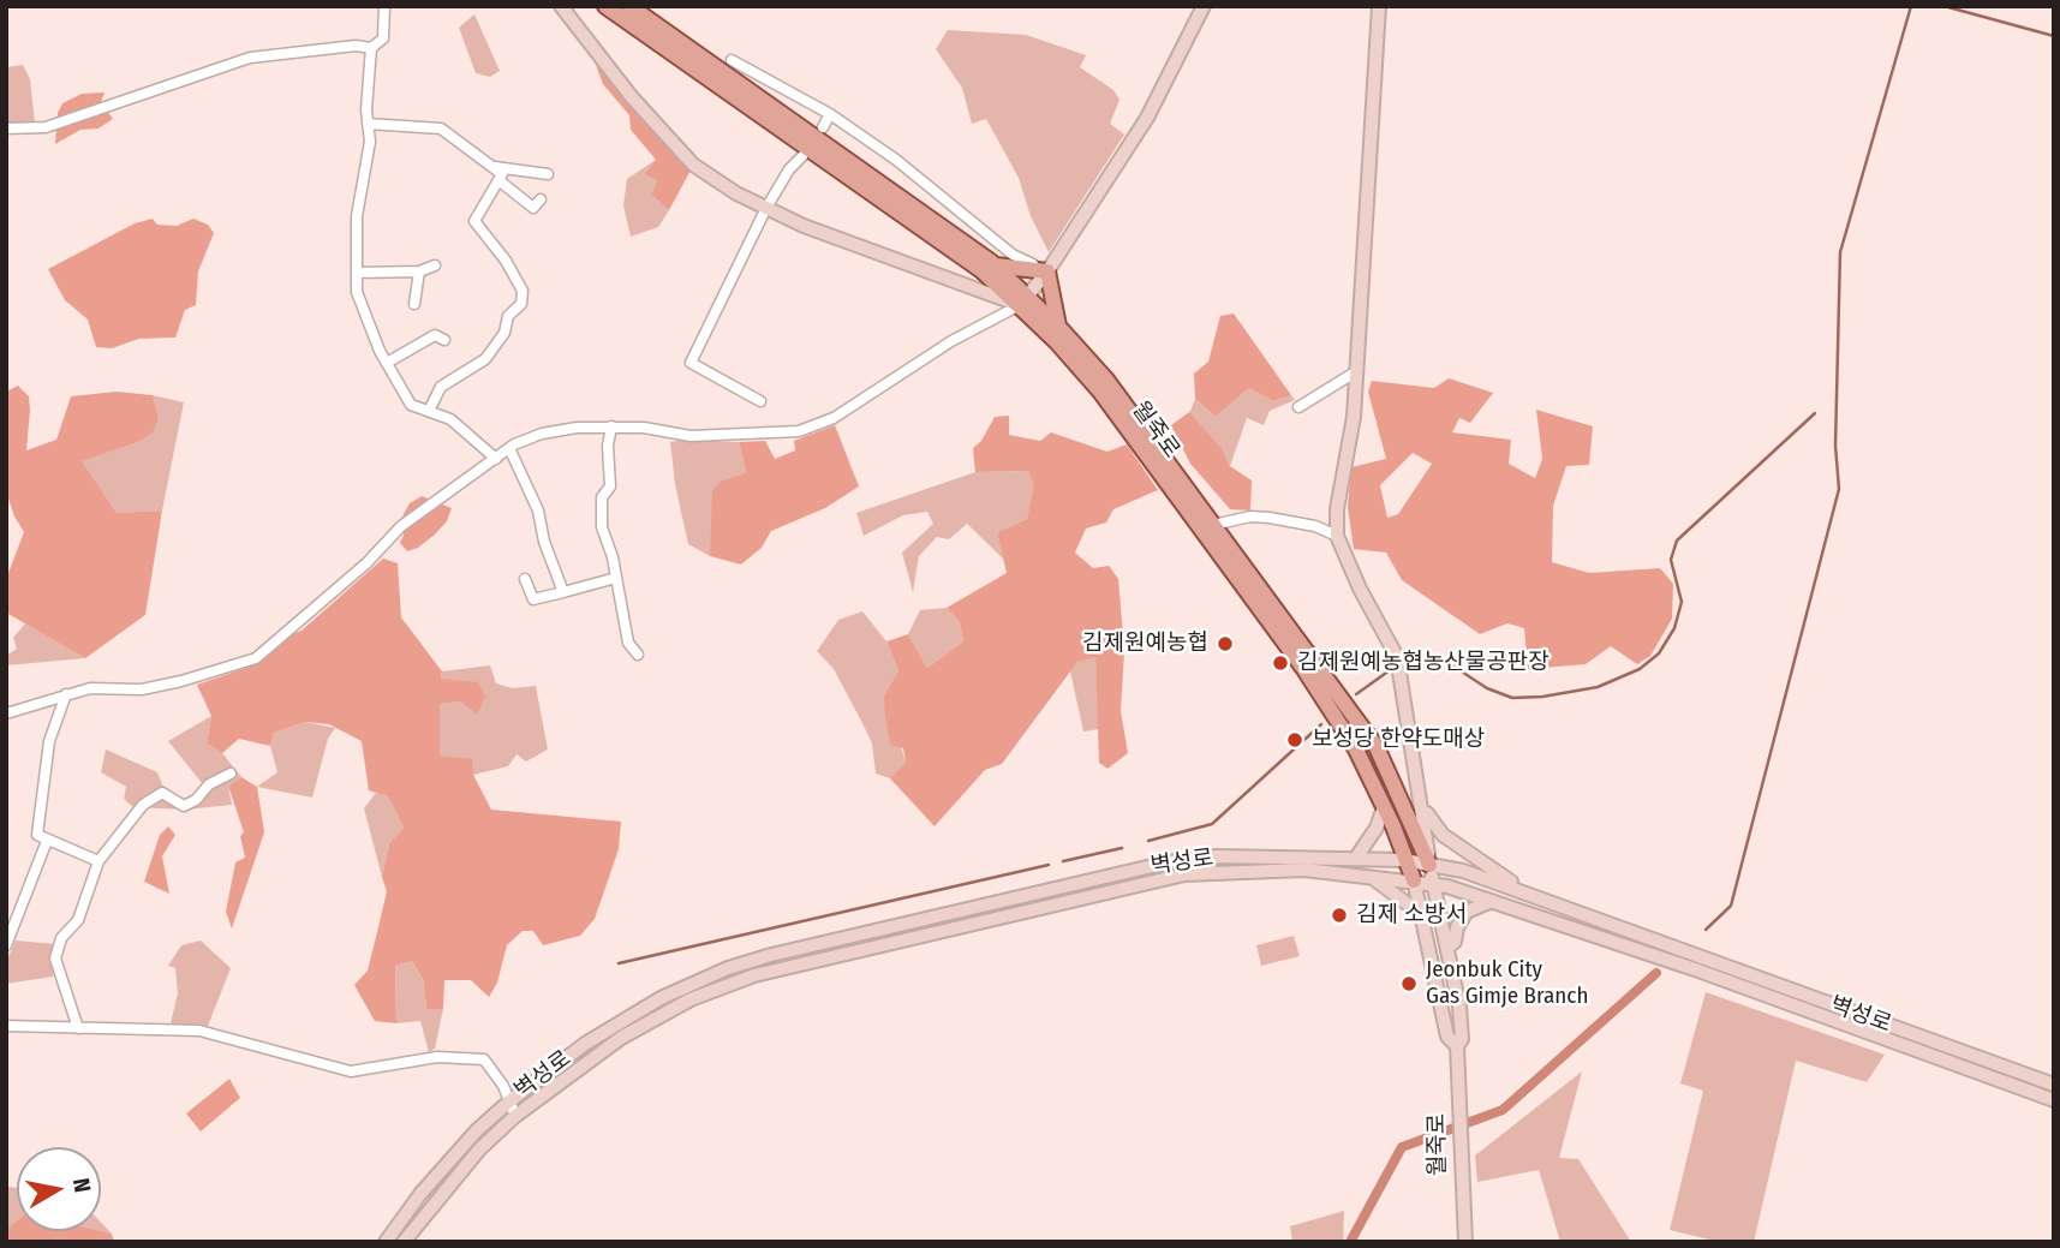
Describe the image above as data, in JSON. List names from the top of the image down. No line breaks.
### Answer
{"streets":{"main road":["월죽로","벽성로"]},"crossings":[["월죽로","벽성로"]],"places":["김제원예농협","김제원예농협농산물공판장","보성당 한약도매상","김제 소방서","Jeonbuk City Gas Gimje Branch"],"north":"right"}
